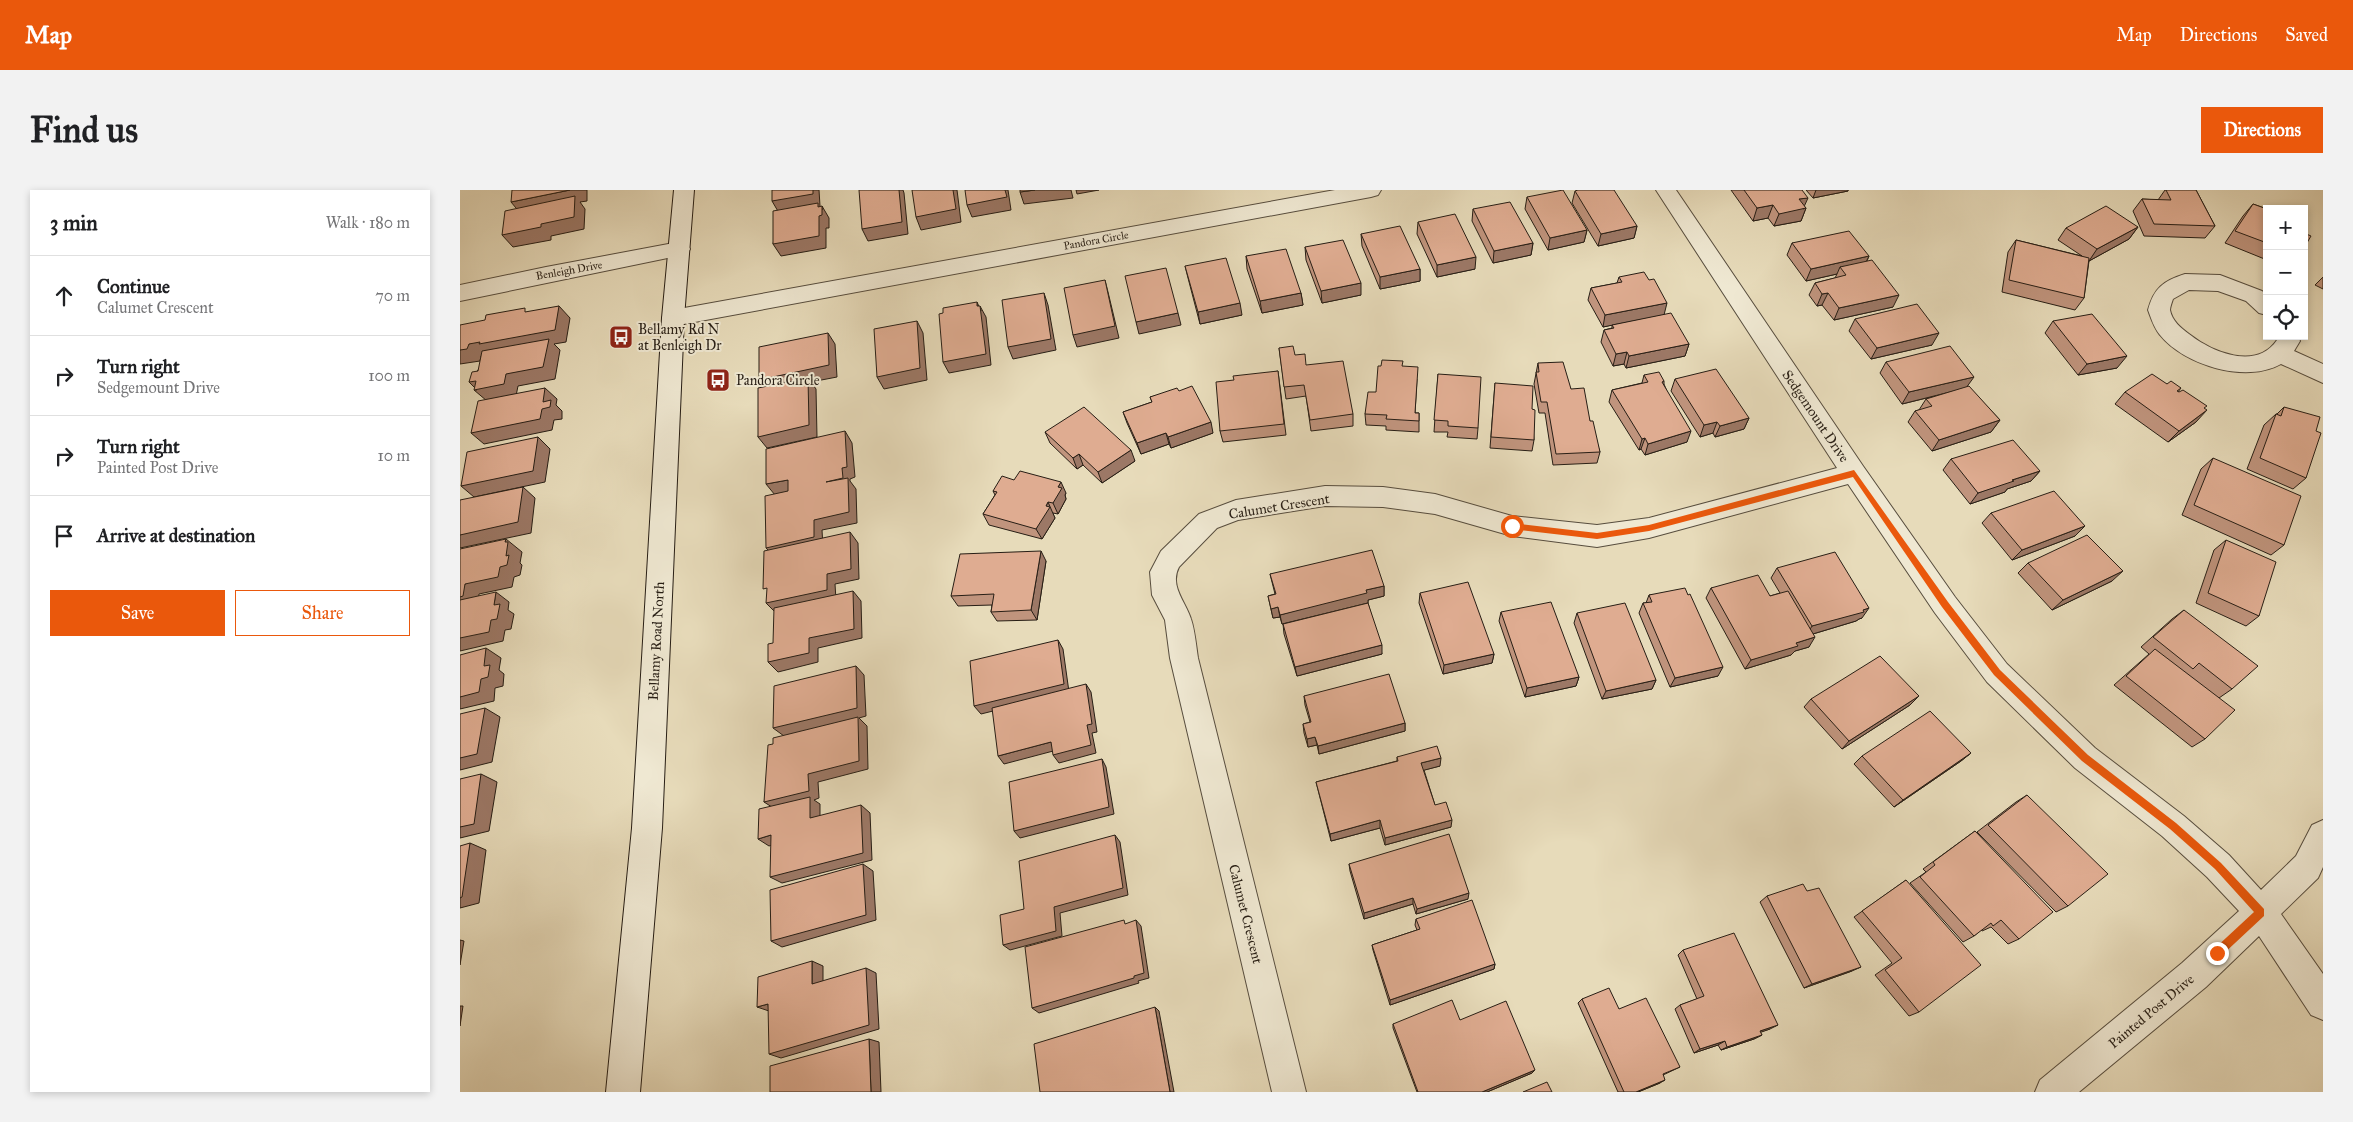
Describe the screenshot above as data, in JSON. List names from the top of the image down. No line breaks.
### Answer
{"streets":{"street":["Pandora Circle","Benleigh Drive","Sedgemount Drive","Calumet Crescent","Bellamy Road North","Painted Post Drive"]},"crossings":[["Pandora Circle","Bellamy Road North"],["Benleigh Drive","Bellamy Road North"],["Sedgemount Drive","Calumet Crescent"],["Sedgemount Drive","Painted Post Drive"]],"places":{"bus stop":["Bellamy Rd N at Benleigh Dr","Pandora Circle"]},"page":{"header":"Map","nav":["Map","Directions","Saved"],"buttons":["Directions",["Save","Share"]],"title":"Find us","heading":["3 min","Walk · 180 m"],"map_buttons":["+","−"],"list":[["Continue","Calumet Crescent","70 m"],["Turn right","Sedgemount Drive","100 m"],["Turn right","Painted Post Drive","10 m"],"Arrive at destination"]}}
